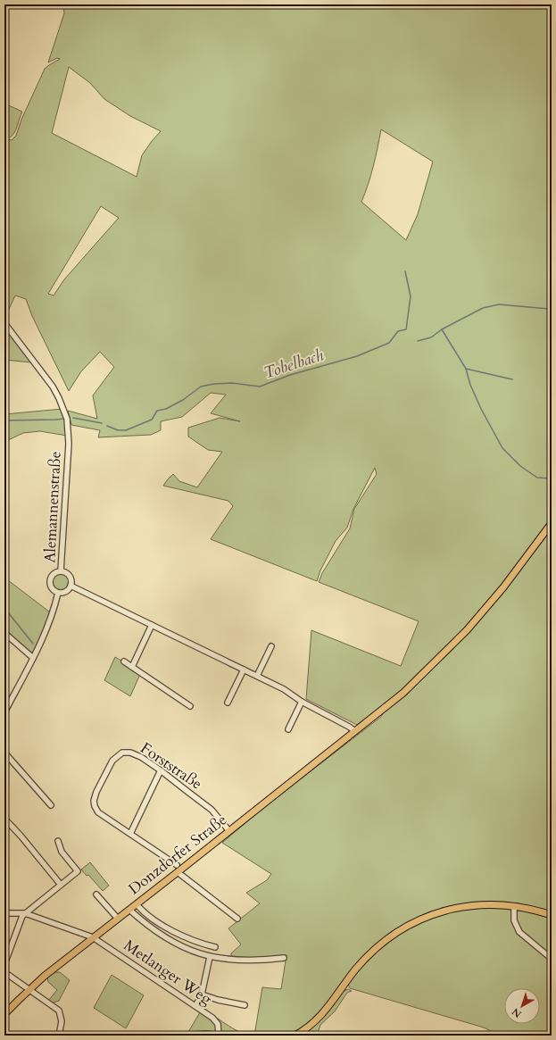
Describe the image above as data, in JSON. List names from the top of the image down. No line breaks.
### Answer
{"streets":{"main road":["Donzdorfer Straße"],"street":["Alemannenstraße","Forststraße","Metlanger Weg"]},"crossings":[["Forststraße","Donzdorfer Straße"],["Donzdorfer Straße","Metlanger Weg"]],"water":["Tobelbach"],"north":"bottom left"}
